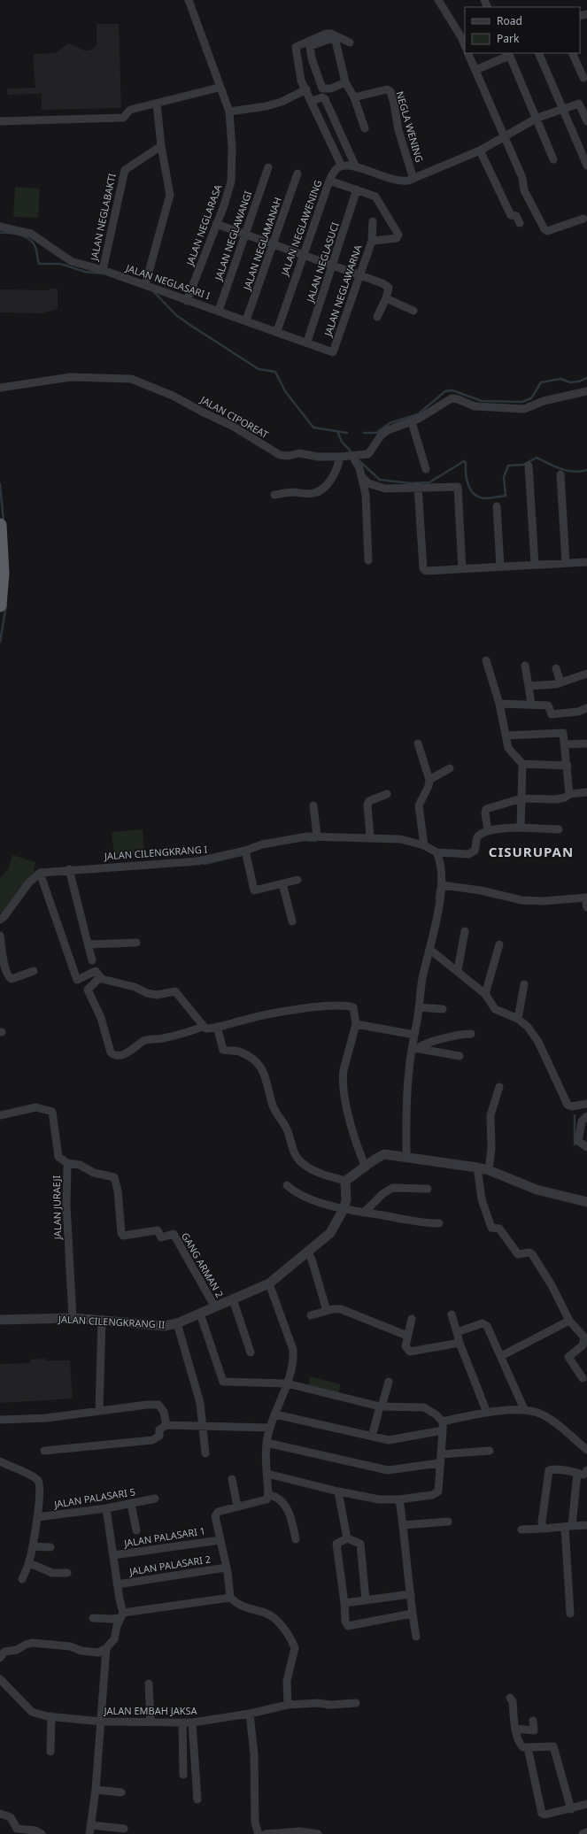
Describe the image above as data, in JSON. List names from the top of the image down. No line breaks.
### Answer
{"streets":{"street":["NEGLA WENING","JALAN NEGLABAKTI","JALAN NEGLARASA","JALAN NEGLAWENING","JALAN NEGLAWANGI","JALAN NEGLAMANAH","JALAN NEGLASUCI","JALAN NEGLASARI I","JALAN NEGLAWARNA","JALAN CIPOREAT","JALAN CILENGKRANG I","JALAN JURAEJI","GANG ARMAN 2","JALAN CILENGKRANG II","JALAN PALASARI 5","JALAN PALASARI 1","JALAN PALASARI 2","JALAN EMBAH JAKSA"]},"crossings":[["JALAN NEGLABAKTI","JALAN NEGLASARI I"],["JALAN NEGLARASA","JALAN NEGLASARI I"],["JALAN NEGLAWENING","JALAN NEGLASARI I"],["JALAN NEGLAWANGI","JALAN NEGLASARI I"],["JALAN NEGLAMANAH","JALAN NEGLASARI I"],["JALAN NEGLASUCI","JALAN NEGLASARI I"],["JALAN NEGLASUCI","JALAN NEGLAWARNA"],["JALAN NEGLASARI I","JALAN NEGLAWARNA"],["JALAN JURAEJI","GANG ARMAN 2"],["JALAN JURAEJI","JALAN CILENGKRANG II"],["GANG ARMAN 2","JALAN CILENGKRANG II"]],"districts":["CISURUPAN"],"legend":["Road","Park"]}
